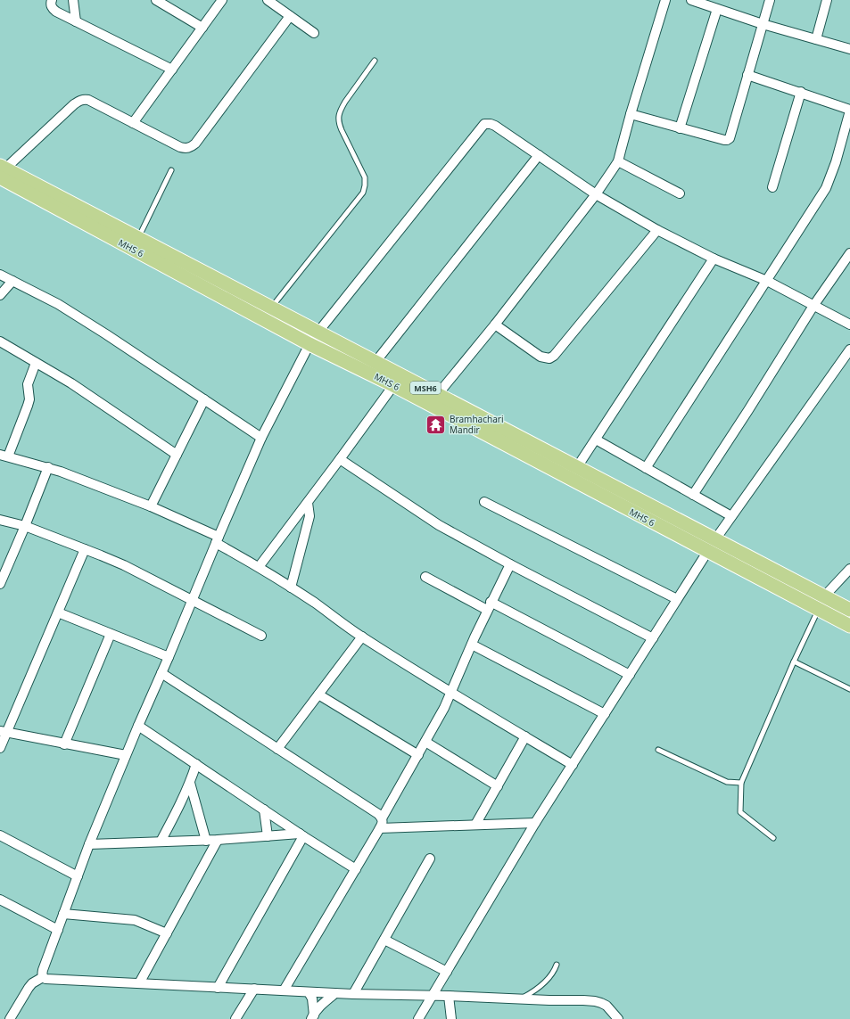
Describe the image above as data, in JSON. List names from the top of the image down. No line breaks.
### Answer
{"streets":{"main road":["MHS 6","MSH6"]},"crossings":[["MHS 6","MSH6"]],"places":{"temple":["Bramhachari Mandir"]}}
